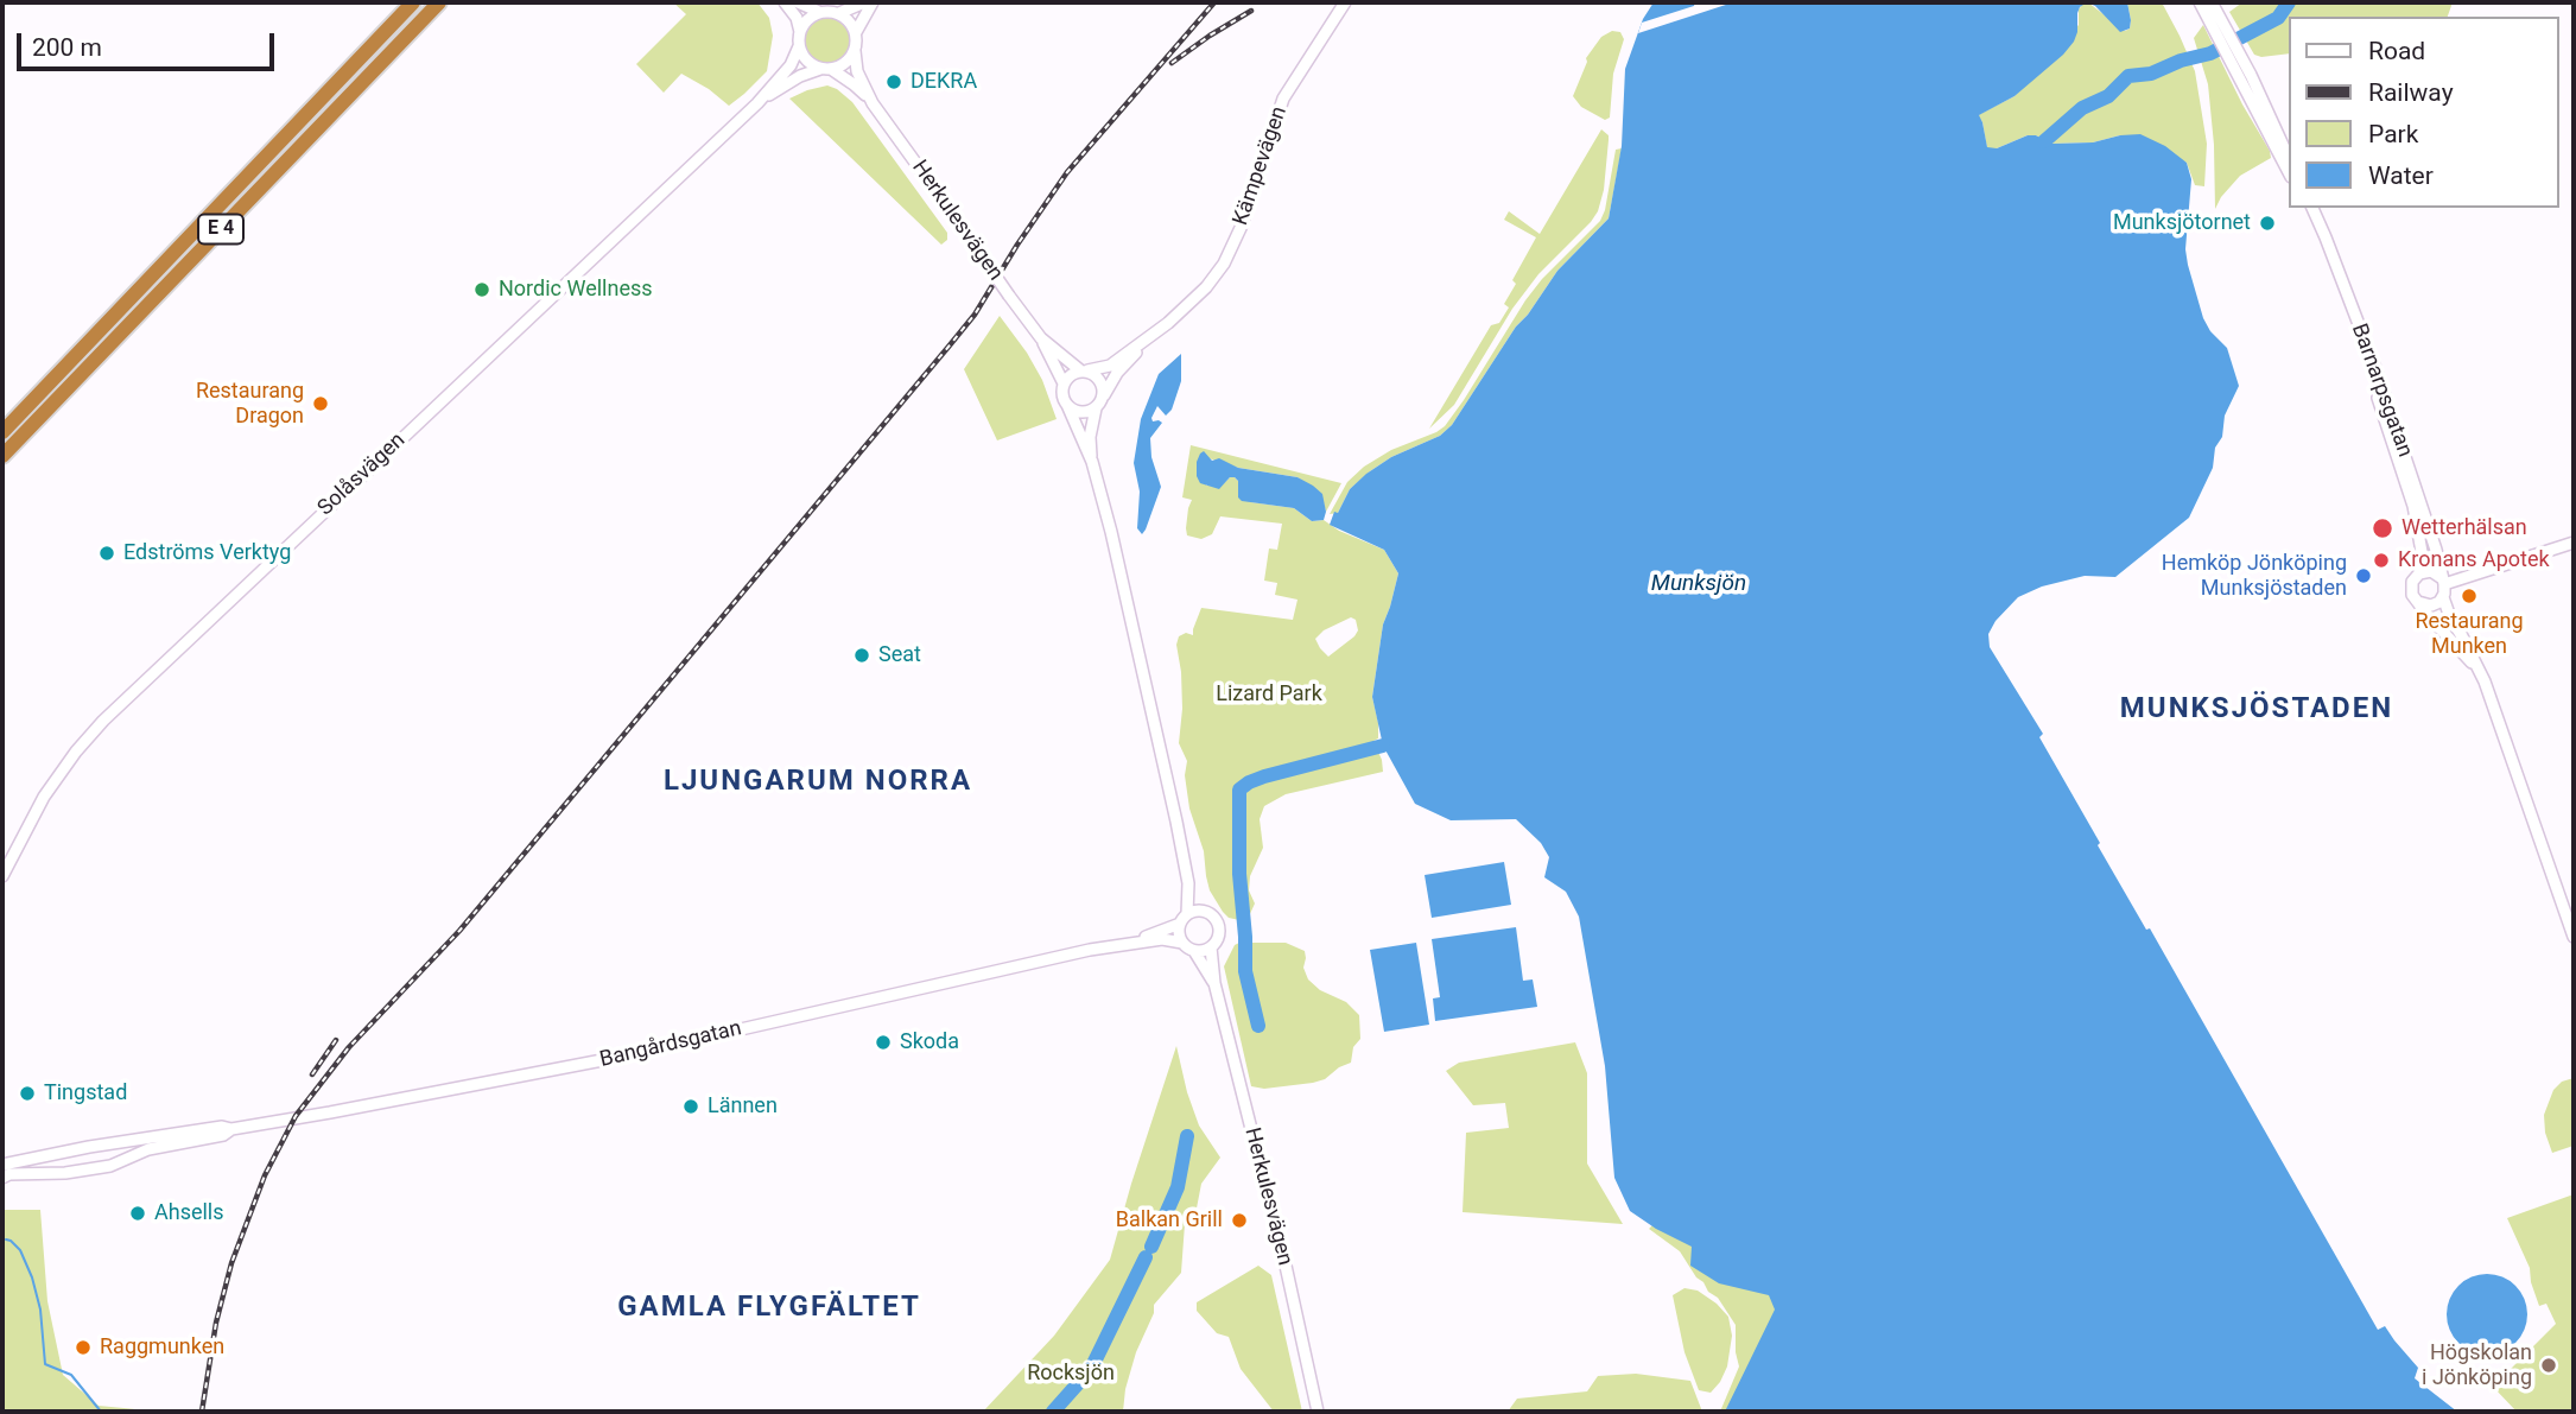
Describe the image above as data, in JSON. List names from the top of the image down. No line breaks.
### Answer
{"streets":{"highway":["E 4"],"main road":["Kämpevägen","Herkulesvägen","Barnarpsgatan","Solåsvägen","Bangårdsgatan"]},"crossings":[["Kämpevägen","Herkulesvägen"],["Herkulesvägen","Solåsvägen"],["Herkulesvägen","Bangårdsgatan"]],"districts":["MUNKSJÖSTADEN","LJUNGARUM NORRA","GAMLA FLYGFÄLTET"],"water":["Munksjön"],"parks":["Lizard Park","Rocksjön"],"places":["DEKRA","Munksjötornet","Nordic Wellness","Restaurang Dragon","Wetterhälsan","Edströms Verktyg","Kronans Apotek","Hemköp Jönköping Munksjöstaden","Restaurang Munken","Seat","Skoda","Tingstad","Lännen","Ahsells","Balkan Grill","Raggmunken","Högskolan i Jönköping"],"legend":["Road","Railway","Park","Water"],"scale_bar":"200 m"}
